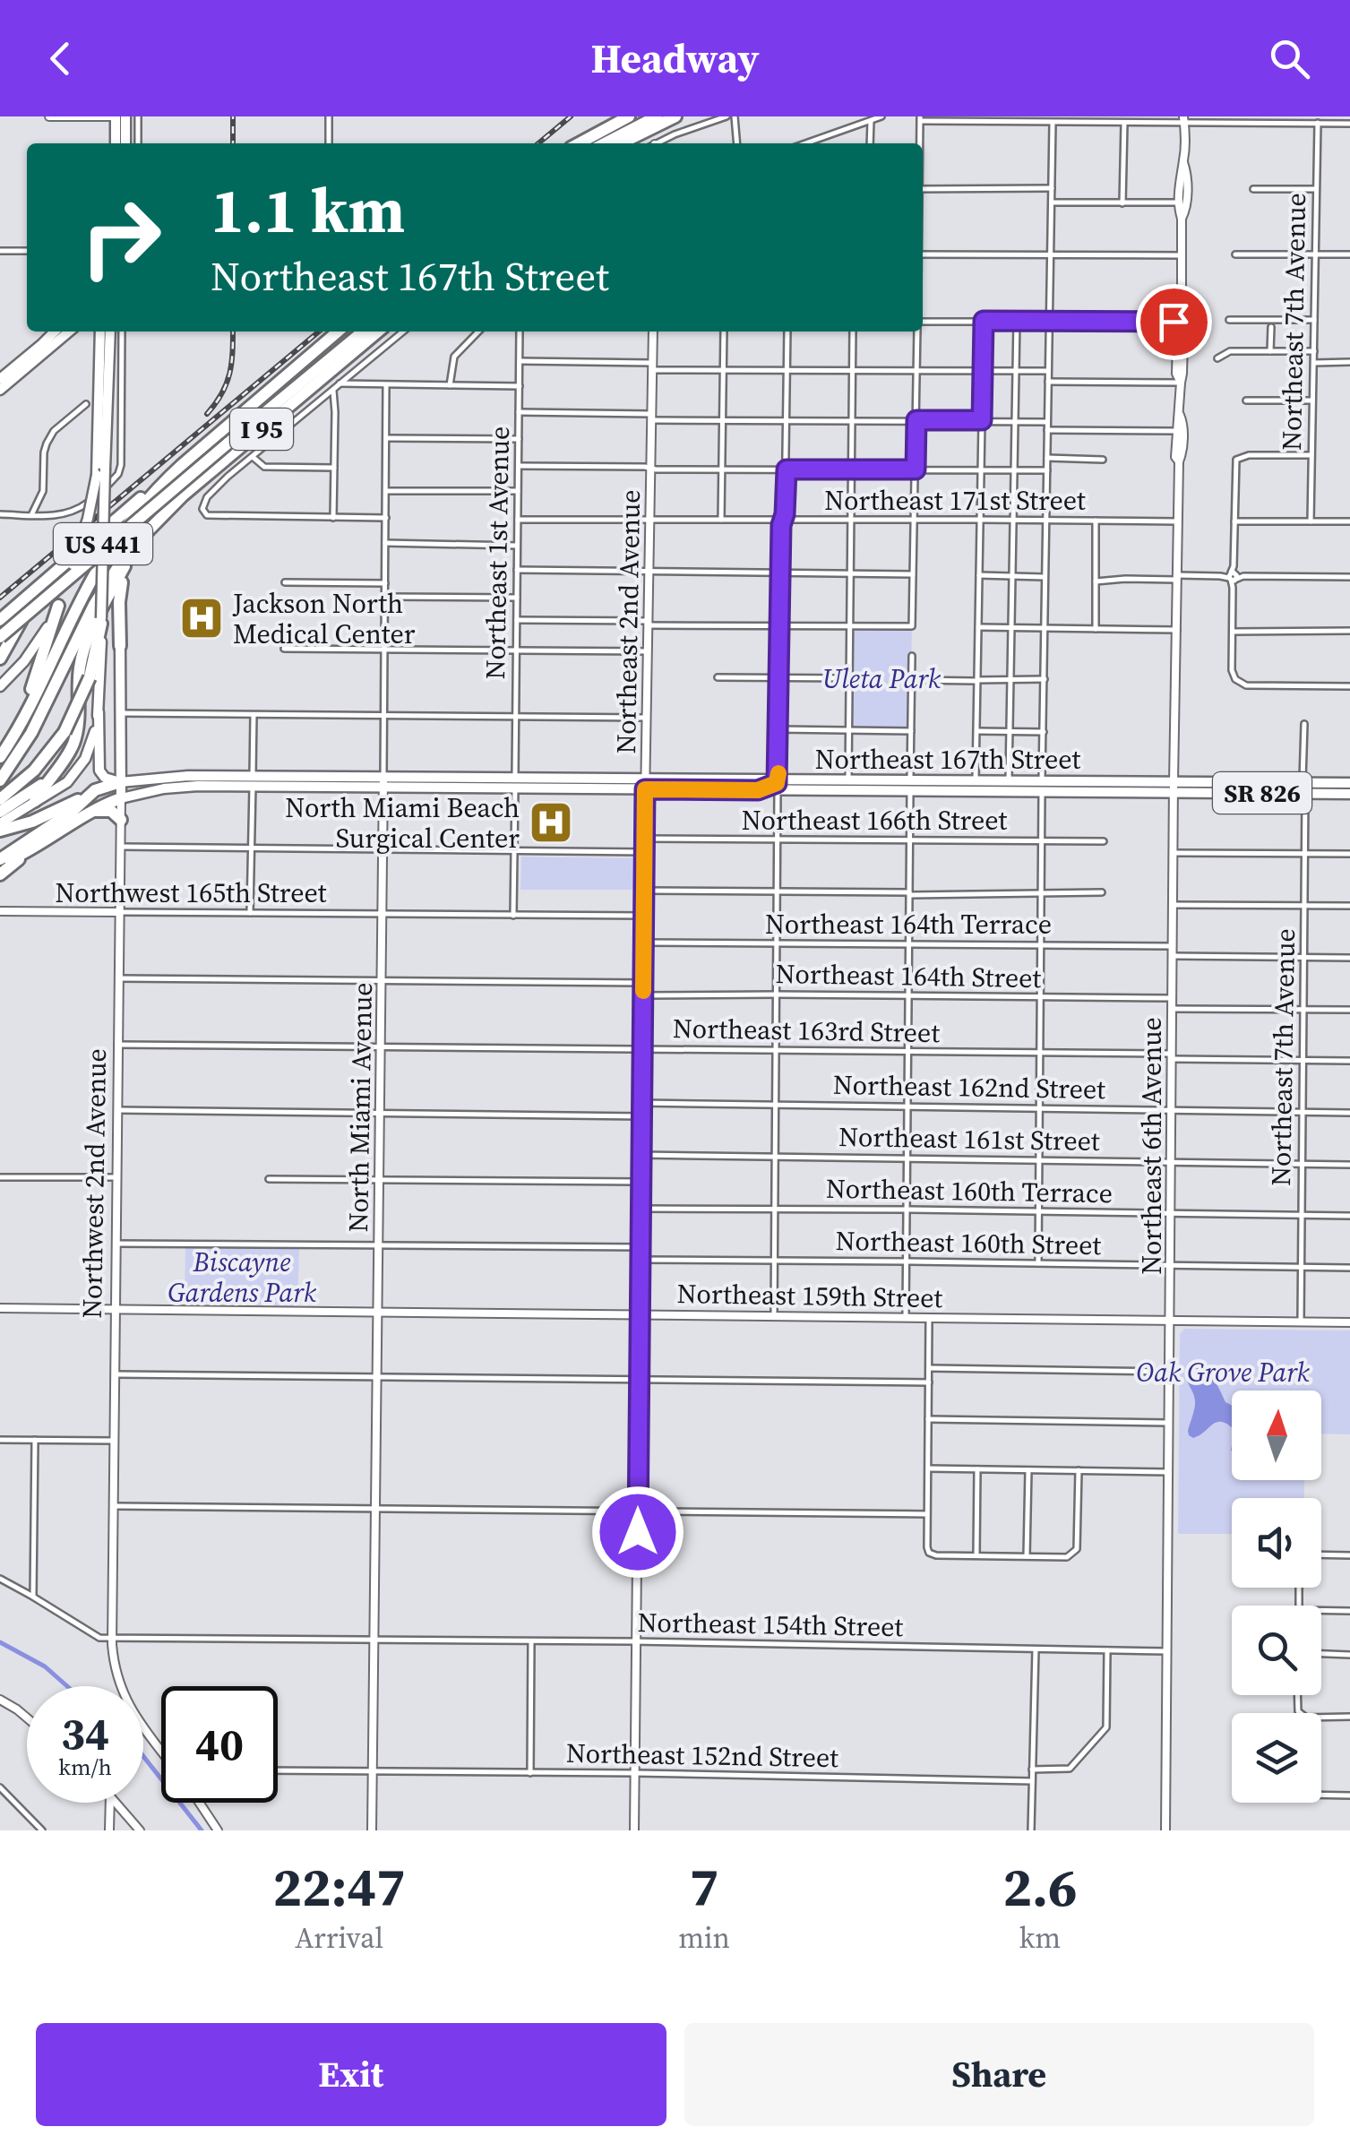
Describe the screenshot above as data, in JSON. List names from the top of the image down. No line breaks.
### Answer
{"streets":{"highway":["I 95","SR 826"],"main road":["US 441","Northeast 167th Street","Northwest 2nd Avenue"],"street":["Northeast 7th Avenue","Northeast 171st Street","Northeast 1st Avenue","Northeast 2nd Avenue","Northeast 166th Street","Northwest 165th Street","Northeast 164th Terrace","Northeast 164th Street","Northeast 163rd Street","Northeast 162nd Street","North Miami Avenue","Northeast 161st Street","Northeast 6th Avenue","Northeast 160th Terrace","Northeast 160th Street","Northeast 159th Street","Northeast 154th Street","Northeast 152nd Street"]},"crossings":[["Northeast 7th Avenue","Northeast 167th Street"],["Northeast 7th Avenue","Northeast 163rd Street"],["Northeast 7th Avenue","Northeast 162nd Street"],["Northeast 7th Avenue","Northeast 161st Street"],["Northeast 7th Avenue","Northeast 160th Terrace"],["Northeast 7th Avenue","Northeast 160th Street"],["Northeast 7th Avenue","Northeast 159th Street"],["Northeast 171st Street","Northeast 1st Avenue"],["Northeast 171st Street","Northeast 2nd Avenue"],["Northeast 171st Street","Northeast 6th Avenue"],["Northeast 1st Avenue","Northeast 167th Street"],["Northeast 1st Avenue","SR 826"],["Northeast 1st Avenue","Northwest 165th Street"],["Northeast 2nd Avenue","Northeast 167th Street"],["Northeast 2nd Avenue","Northeast 166th Street"],["Northeast 2nd Avenue","Northwest 165th Street"],["Northeast 2nd Avenue","Northeast 164th Terrace"],["Northeast 2nd Avenue","Northeast 164th Street"],["Northeast 2nd Avenue","Northeast 163rd Street"],["Northeast 2nd Avenue","Northeast 162nd Street"],["Northeast 2nd Avenue","Northeast 161st Street"],["Northeast 2nd Avenue","Northeast 160th Terrace"],["Northeast 2nd Avenue","Northeast 160th Street"],["Northeast 2nd Avenue","Northeast 159th Street"],["Northeast 2nd Avenue","Northeast 154th Street"],["Northeast 2nd Avenue","Northeast 152nd Street"],["Northeast 167th Street","SR 826"],["Northeast 167th Street","North Miami Avenue"],["Northeast 167th Street","Northeast 6th Avenue"],["SR 826","North Miami Avenue"],["SR 826","Northwest 2nd Avenue"],["Northwest 165th Street","North Miami Avenue"],["Northwest 165th Street","Northwest 2nd Avenue"],["Northeast 164th Terrace","Northeast 6th Avenue"],["Northeast 164th Street","Northeast 6th Avenue"],["Northeast 163rd Street","North Miami Avenue"],["Northeast 163rd Street","Northeast 6th Avenue"],["Northeast 163rd Street","Northwest 2nd Avenue"],["Northeast 162nd Street","Northeast 6th Avenue"],["North Miami Avenue","Northeast 159th Street"],["North Miami Avenue","Northeast 154th Street"],["North Miami Avenue","Northeast 152nd Street"],["Northeast 161st Street","Northeast 6th Avenue"],["Northeast 6th Avenue","Northeast 160th Terrace"],["Northeast 6th Avenue","Northeast 160th Street"],["Northeast 6th Avenue","Northeast 159th Street"],["Northeast 6th Avenue","Northeast 154th Street"],["Northwest 2nd Avenue","Northeast 159th Street"],["Northwest 2nd Avenue","Northeast 154th Street"]],"parks":["Uleta Park","Biscayne Gardens Park","Oak Grove Park"],"places":{"hospital":["Jackson North Medical Center","North Miami Beach Surgical Center"]},"north":"top","page":{"header":"Headway","turn":["1.1 km","Northeast 167th Street"],"speed":"34 km/h","limit":"40","eta":["22:47","Arrival","7","min","2.6","km"],"buttons":["Exit","Share"]}}
